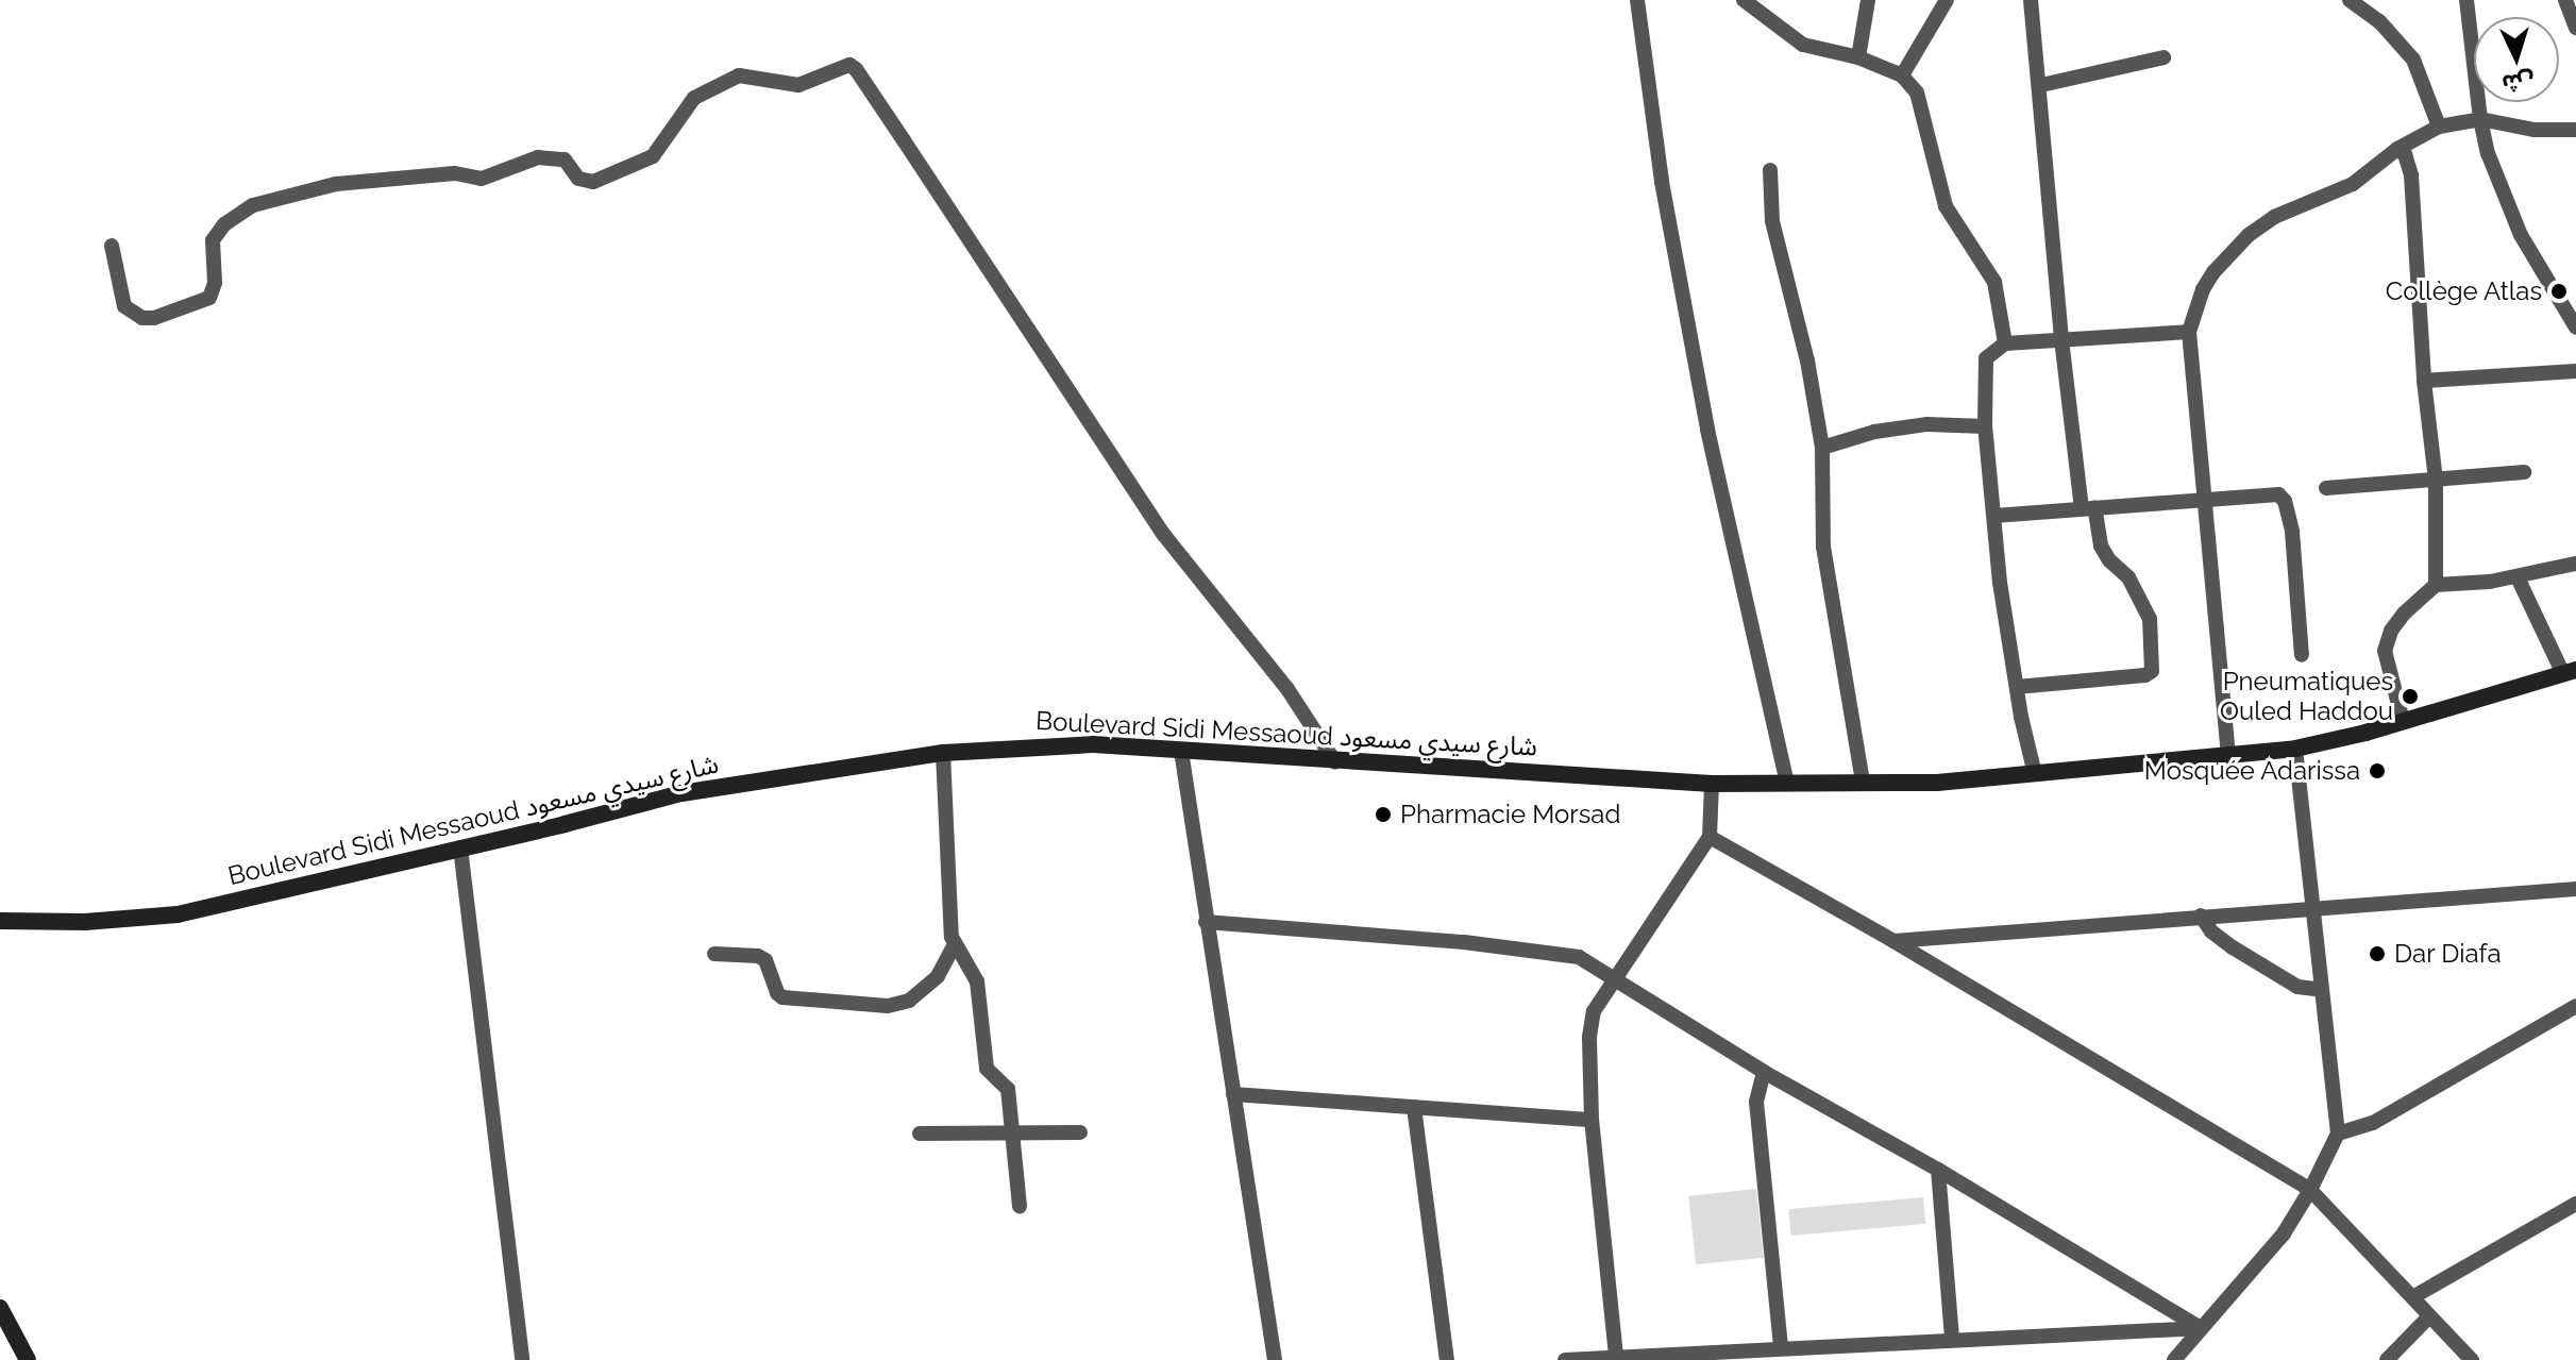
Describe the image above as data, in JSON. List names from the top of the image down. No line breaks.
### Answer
{"streets":{"street":["Boulevard Sidi Messaoud شارع سيدي مسعود"]},"places":["Collège Atlas","Pneumatiques Ouled Haddou","Mosquée Adarissa","Pharmacie Morsad","Dar Diafa"],"north":"bottom"}
